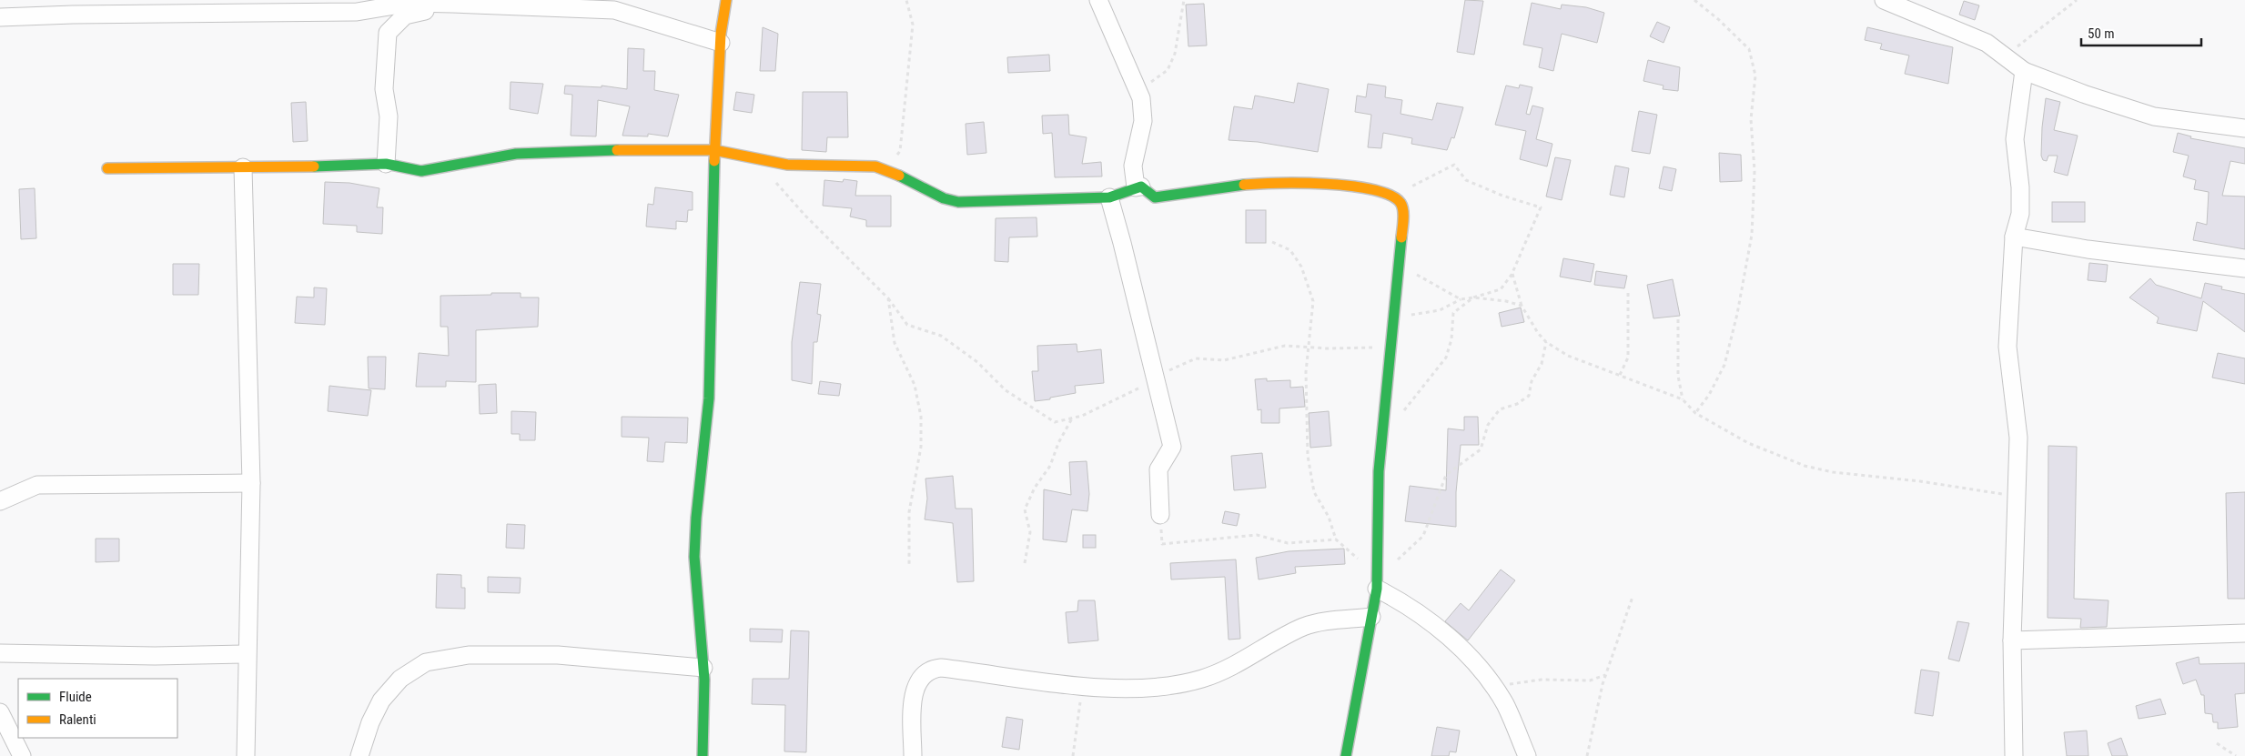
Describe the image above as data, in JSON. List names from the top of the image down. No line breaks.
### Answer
{"legend":["Fluide","Ralenti"],"scale_bar":"50 m"}
